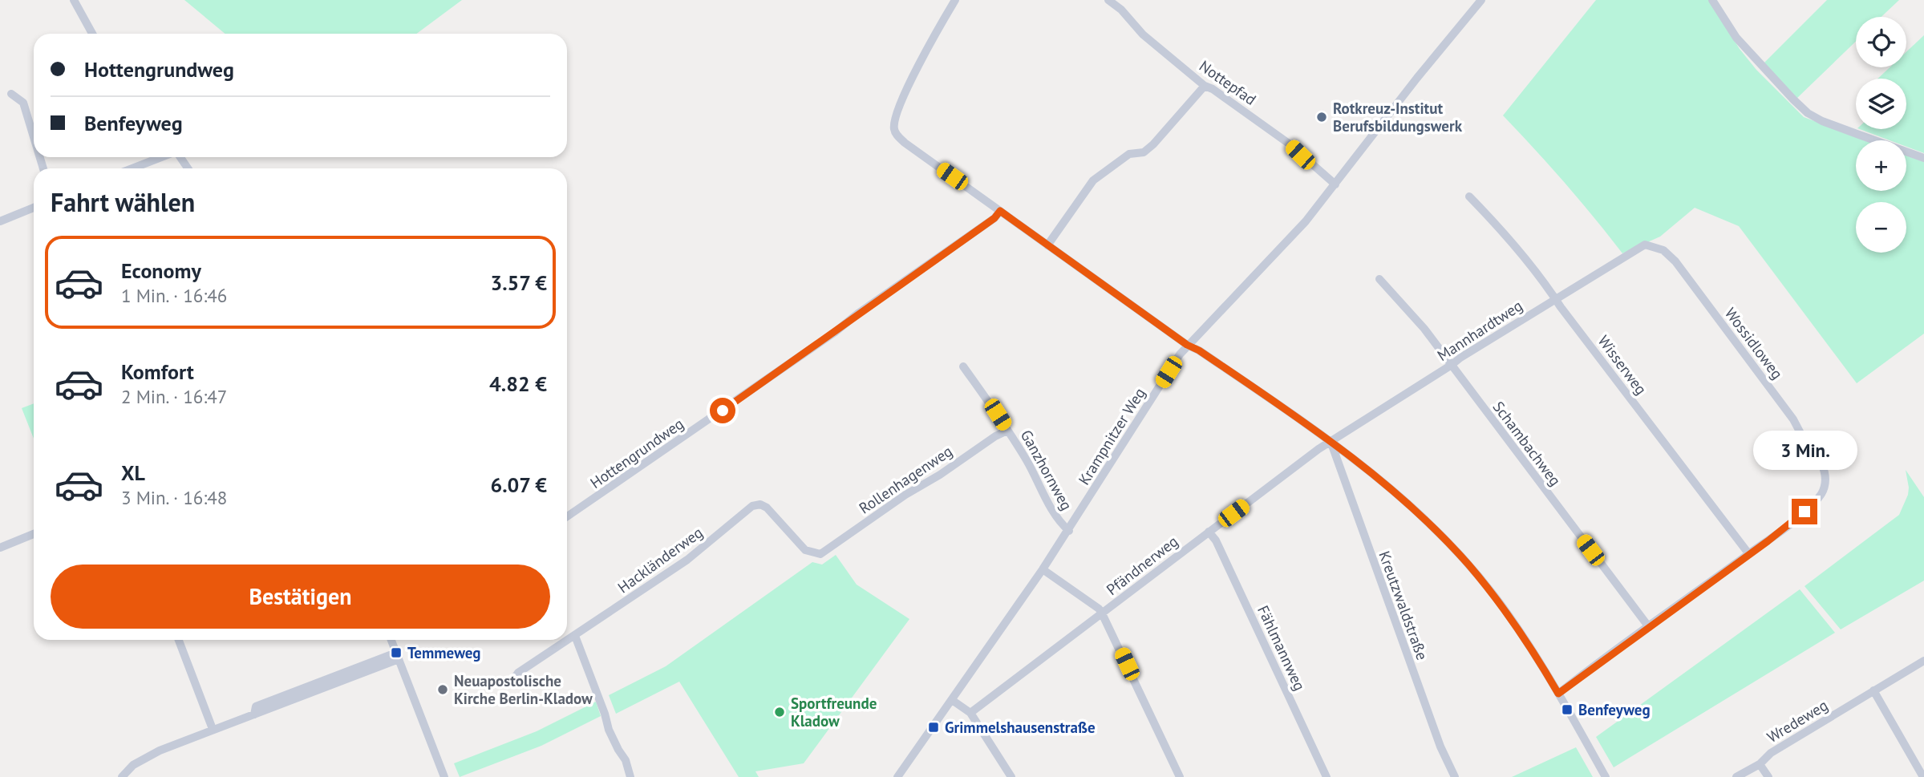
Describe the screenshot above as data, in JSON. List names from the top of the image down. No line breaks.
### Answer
{"streets":{"street":["Nottepfad","Mannhardtweg","Wossidloweg","Wisserweg","Krampnitzer Weg","Schambachweg","Hottengrundweg","Ganzhornweg","Rollenhagenweg","Hackländerweg","Pfändnerweg","Kreutzwaldstraße","Fählmannweg","Wredeweg"]},"crossings":[["Nottepfad","Krampnitzer Weg"],["Mannhardtweg","Wossidloweg"],["Mannhardtweg","Wisserweg"],["Mannhardtweg","Schambachweg"],["Mannhardtweg","Pfändnerweg"],["Mannhardtweg","Kreutzwaldstraße"],["Wossidloweg","Wisserweg"],["Krampnitzer Weg","Ganzhornweg"],["Ganzhornweg","Rollenhagenweg"],["Rollenhagenweg","Hackländerweg"],["Pfändnerweg","Kreutzwaldstraße"],["Pfändnerweg","Fählmannweg"]],"places":{"other":["Rotkreuz-Institut Berufsbildungswerk","Neuapostolische Kirche Berlin-Kladow","Sportfreunde Kladow"],"transit":["Temmeweg","Benfeyweg","Grimmelshausenstraße"]},"page":{"map_buttons":["+","−"],"banner":["Hottengrundweg","Benfeyweg"],"heading":"Fahrt wählen","list":[{"name":"Economy","note":"1 Min. · 16:46","value":"3.57 €"},{"name":"Komfort","note":"2 Min. · 16:47","value":"4.82 €"},{"name":"XL","note":"3 Min. · 16:48","value":"6.07 €"}],"bubble":"3 Min.","buttons":"Bestätigen"}}
